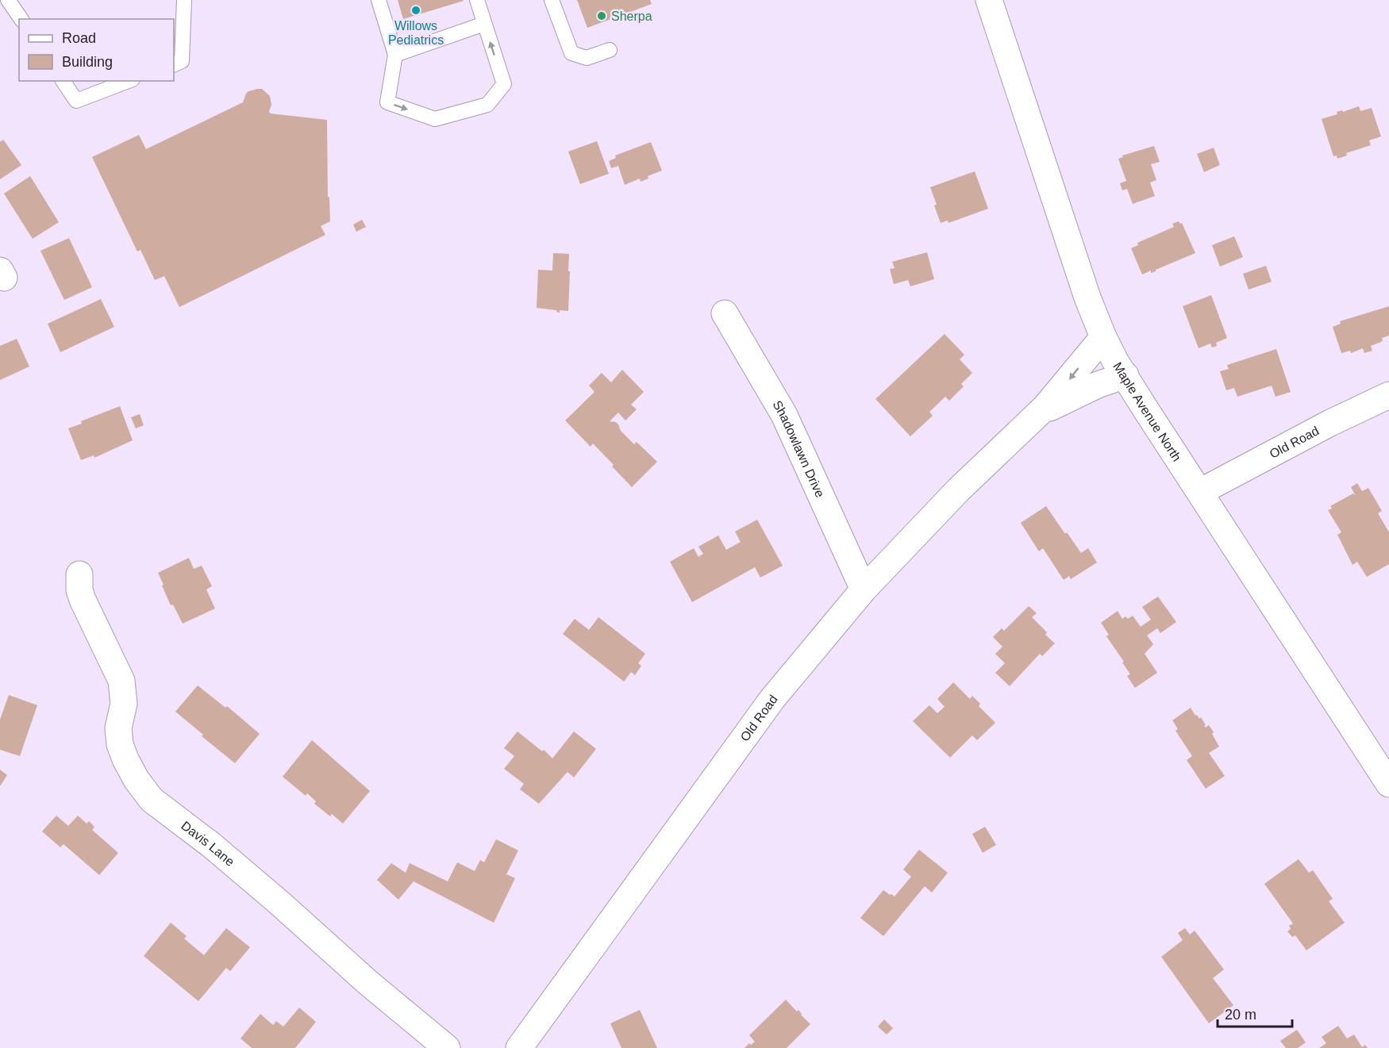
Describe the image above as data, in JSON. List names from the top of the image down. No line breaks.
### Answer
{"streets":{"street":["Maple Avenue North","Old Road","Shadowlawn Drive","Davis Lane"]},"crossings":[["Maple Avenue North","Old Road"],["Old Road","Shadowlawn Drive"]],"places":["Willows Pediatrics","Sherpa"],"legend":["Road","Building"],"scale_bar":"20 m"}
